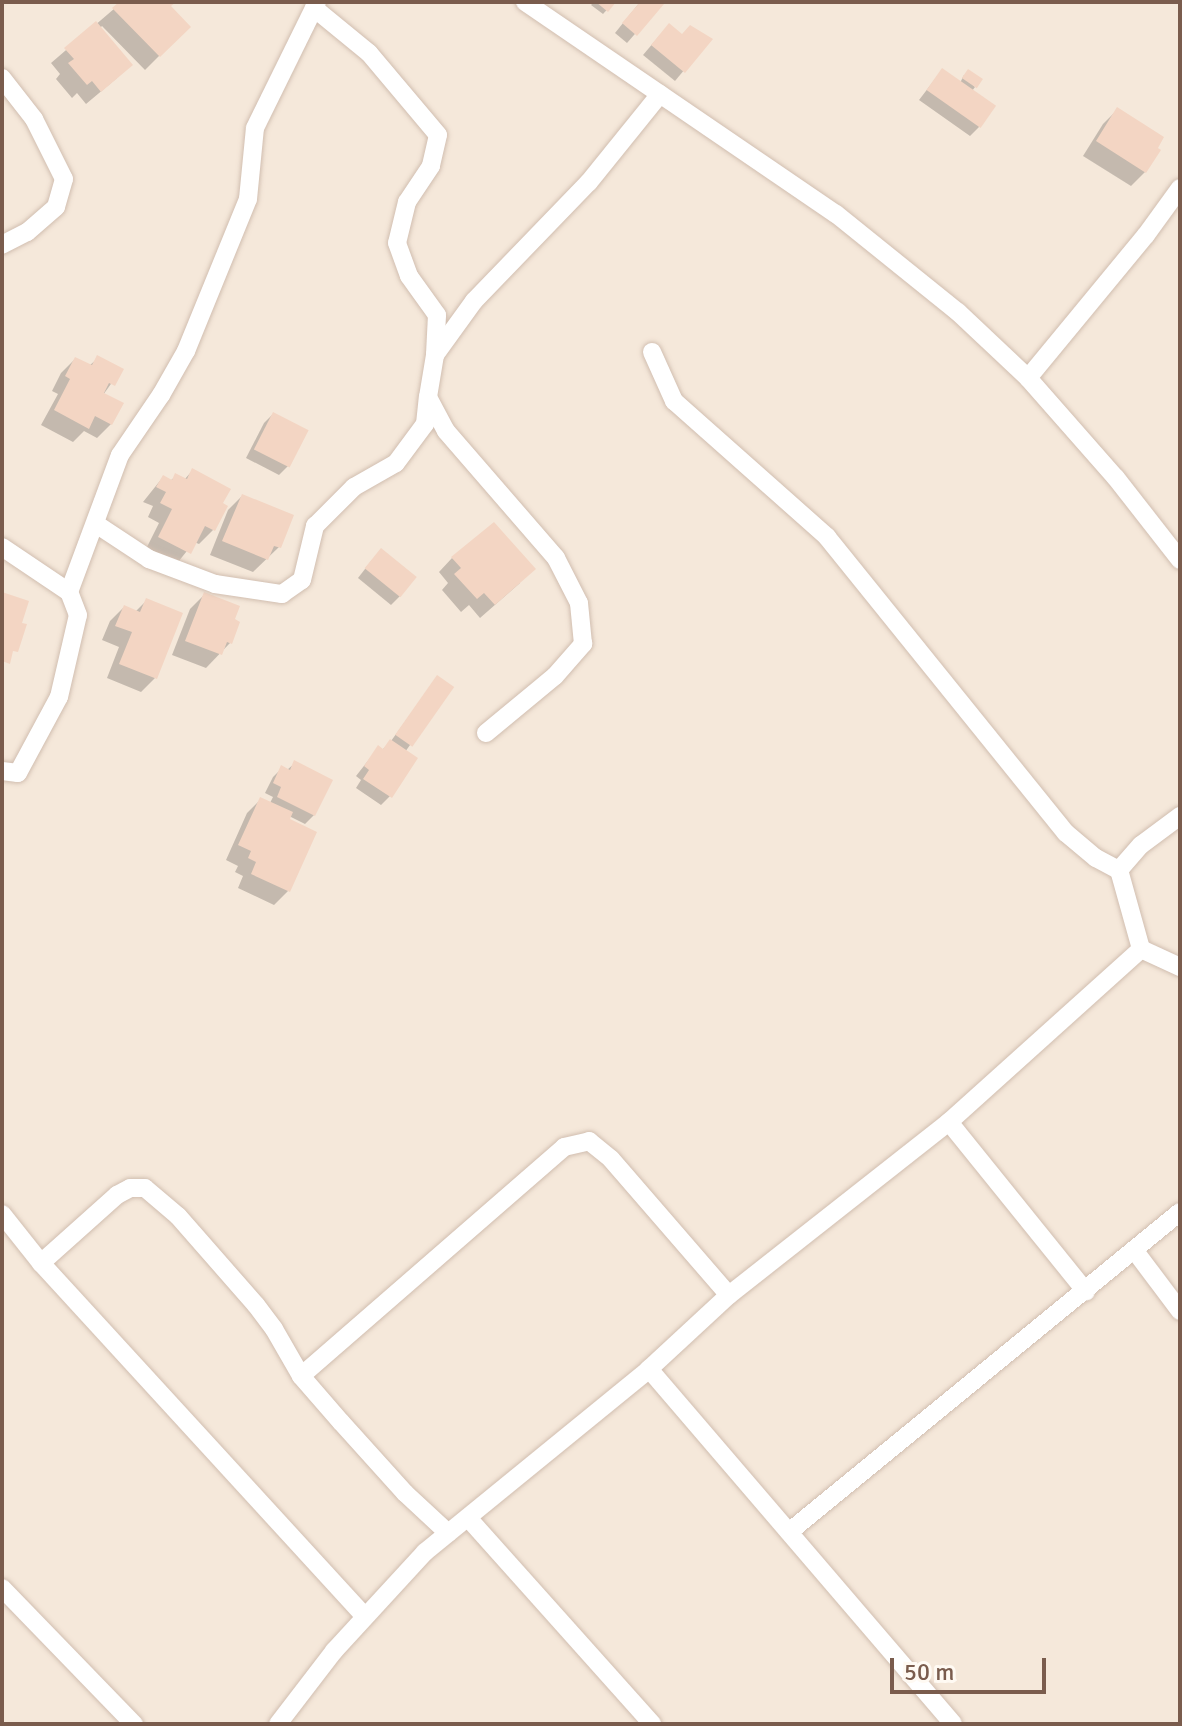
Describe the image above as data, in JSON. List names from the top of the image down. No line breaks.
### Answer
{"scale_bar":"50 m"}
